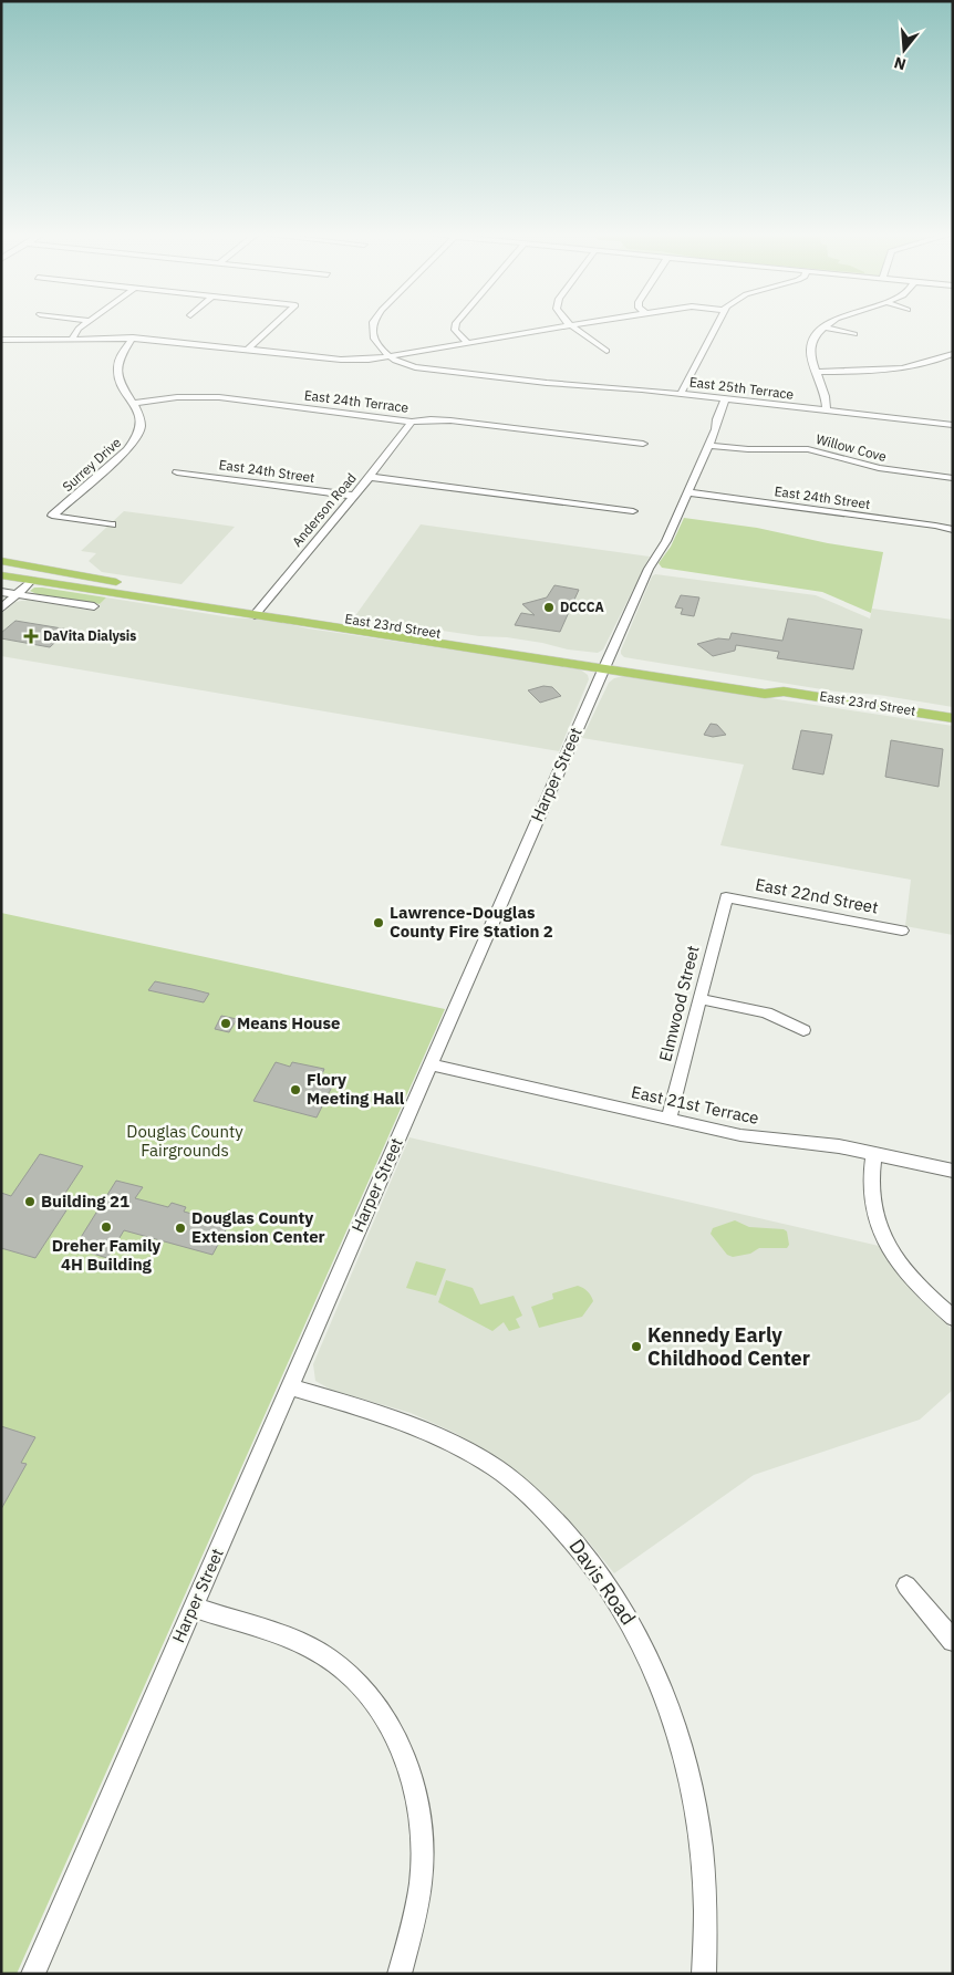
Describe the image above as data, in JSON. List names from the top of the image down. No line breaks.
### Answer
{"streets":{"main road":["East 23rd Street"],"street":["East 25th Terrace","East 24th Terrace","Willow Cove","Surrey Drive","East 24th Street","Anderson Road","Harper Street","East 22nd Street","Elmwood Street","East 21st Terrace","Davis Road"]},"crossings":[["East 25th Terrace","Surrey Drive"],["East 25th Terrace","Harper Street"],["East 24th Terrace","Surrey Drive"],["East 24th Terrace","Anderson Road"],["Willow Cove","Harper Street"],["East 24th Street","Anderson Road"],["East 24th Street","Harper Street"],["Anderson Road","East 23rd Street"],["East 23rd Street","Harper Street"],["Harper Street","East 21st Terrace"],["Harper Street","Davis Road"],["East 22nd Street","Elmwood Street"],["Elmwood Street","East 21st Terrace"]],"parks":["Douglas County Fairgrounds"],"places":{"other":["DCCCA","Lawrence-Douglas County Fire Station 2","Means House","Flory Meeting Hall","Building 21","Dreher Family 4H Building","Douglas County Extension Center","Kennedy Early Childhood Center"],"health":["DaVita Dialysis"]},"north":"bottom"}
